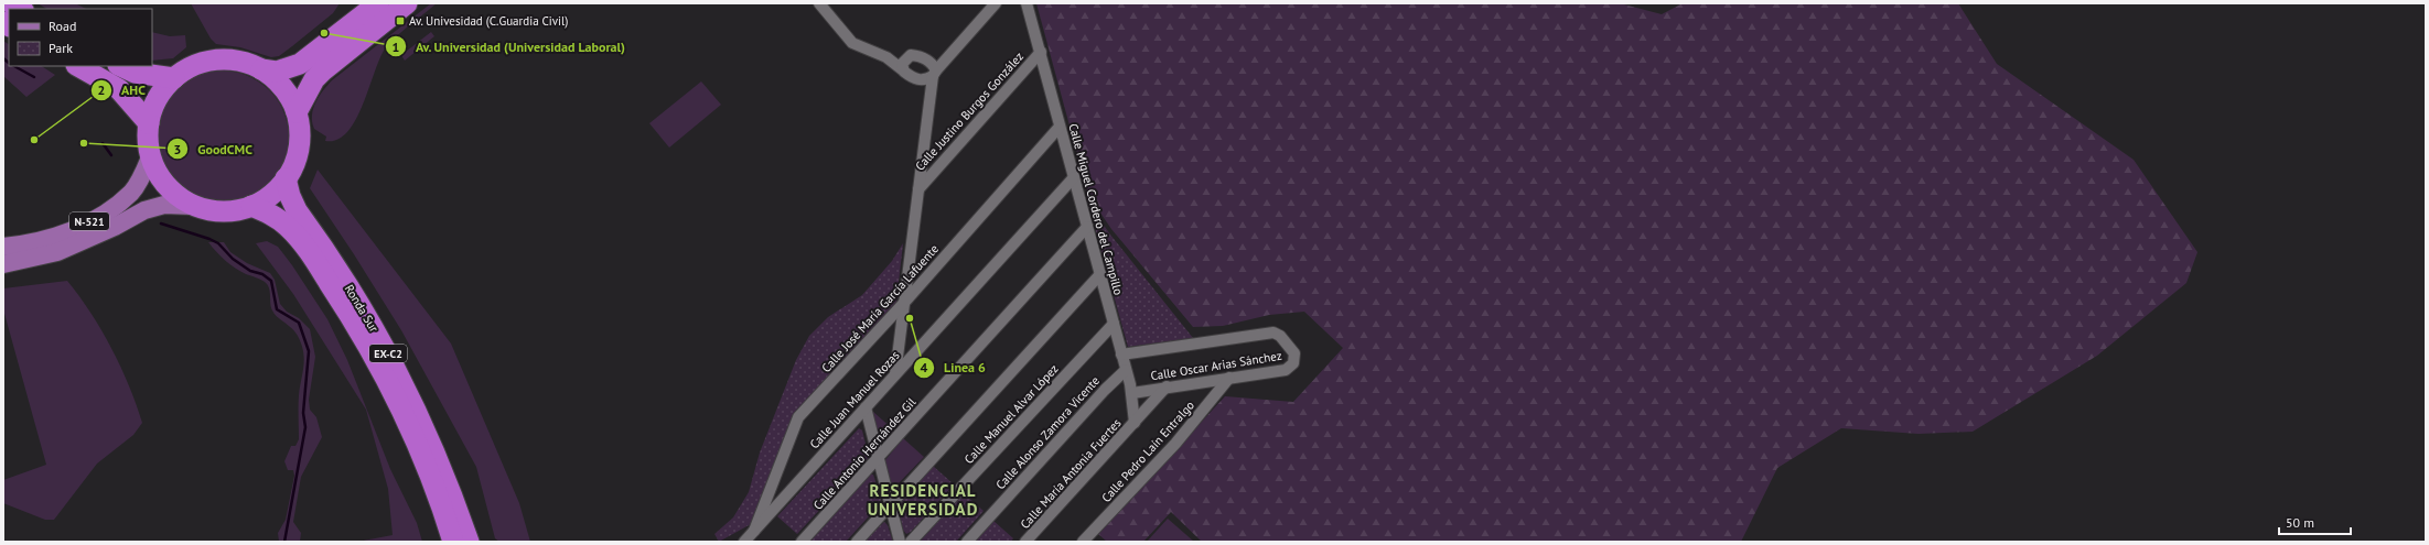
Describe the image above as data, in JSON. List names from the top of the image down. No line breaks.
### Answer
{"streets":{"highway":["N-521","Ronda Sur","EX-C2"],"street":["Calle Justino Burgos González","Calle Miguel Cordero del Campillo","Calle José María García Lafuente","Calle Oscar Arias Sánchez","Calle Juan Manuel Rozas","Calle Manuel Alvar López","Calle Alonso Zamora Vicente","Calle Pedro Laín Entralgo","Calle Antonio Hernández Gil","Calle María Antonia Fuertes"]},"crossings":[["Calle Justino Burgos González","Calle Miguel Cordero del Campillo"],["Calle Miguel Cordero del Campillo","Calle José María García Lafuente"],["Calle Miguel Cordero del Campillo","Calle Oscar Arias Sánchez"],["Calle Miguel Cordero del Campillo","Calle Juan Manuel Rozas"],["Calle Miguel Cordero del Campillo","Calle Manuel Alvar López"],["Calle Miguel Cordero del Campillo","Calle Alonso Zamora Vicente"],["Calle Miguel Cordero del Campillo","Calle Antonio Hernández Gil"],["Calle Miguel Cordero del Campillo","Calle María Antonia Fuertes"],["N-521","Ronda Sur"],["Calle José María García Lafuente","Calle Juan Manuel Rozas"],["Calle Oscar Arias Sánchez","Calle Alonso Zamora Vicente"],["Calle Oscar Arias Sánchez","Calle Pedro Laín Entralgo"],["Calle Oscar Arias Sánchez","Calle María Antonia Fuertes"]],"districts":["RESIDENCIAL UNIVERSIDAD"],"places":{"transit":["Av. Univesidad (C.Guardia Civil)"],"other":["Av. Universidad (Universidad Laboral)","AHC","GoodCMC","Linea 6"]},"legend":["Road","Park"],"scale_bar":"50 m"}
